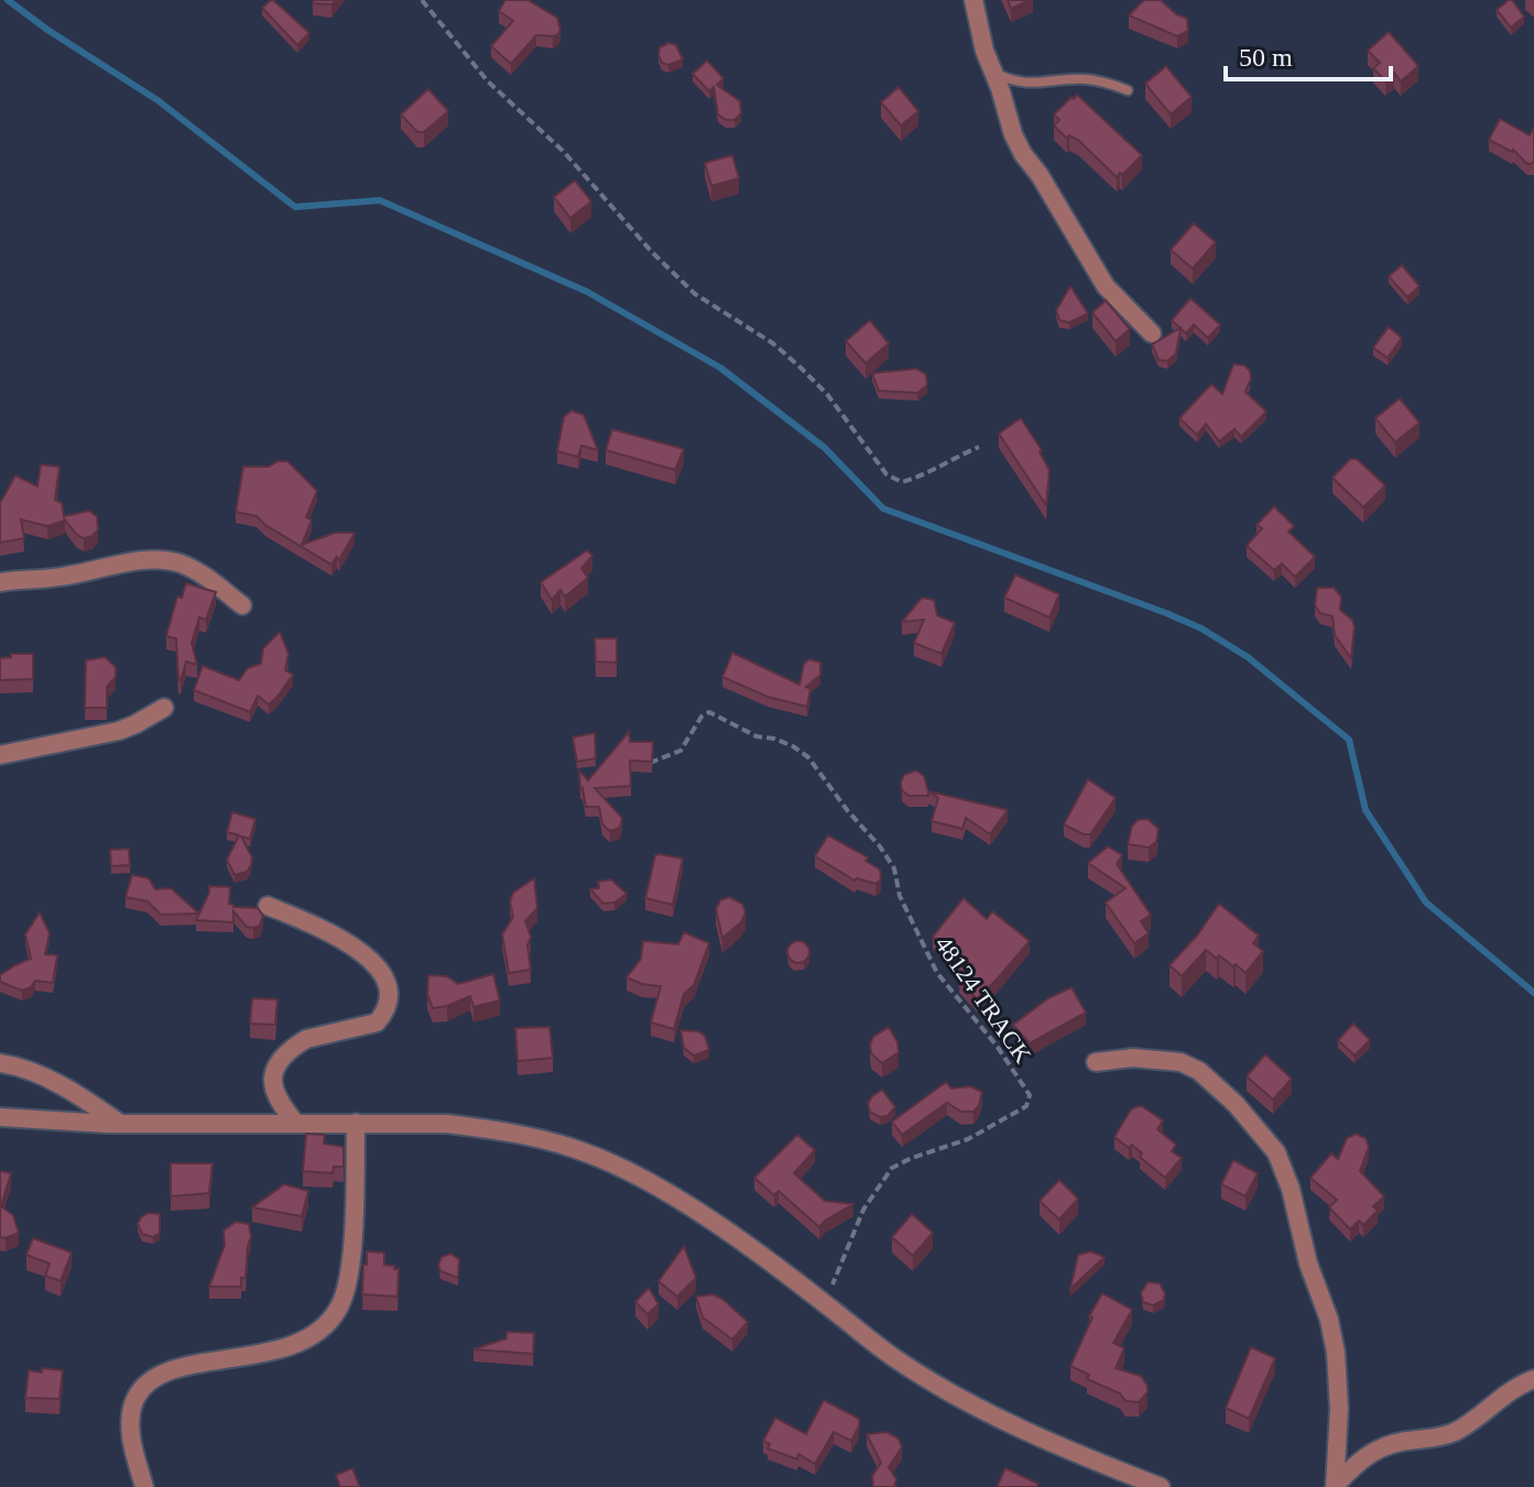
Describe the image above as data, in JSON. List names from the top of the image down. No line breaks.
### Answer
{"streets":{"path":["48124 TRACK"]},"scale_bar":"50 m"}
